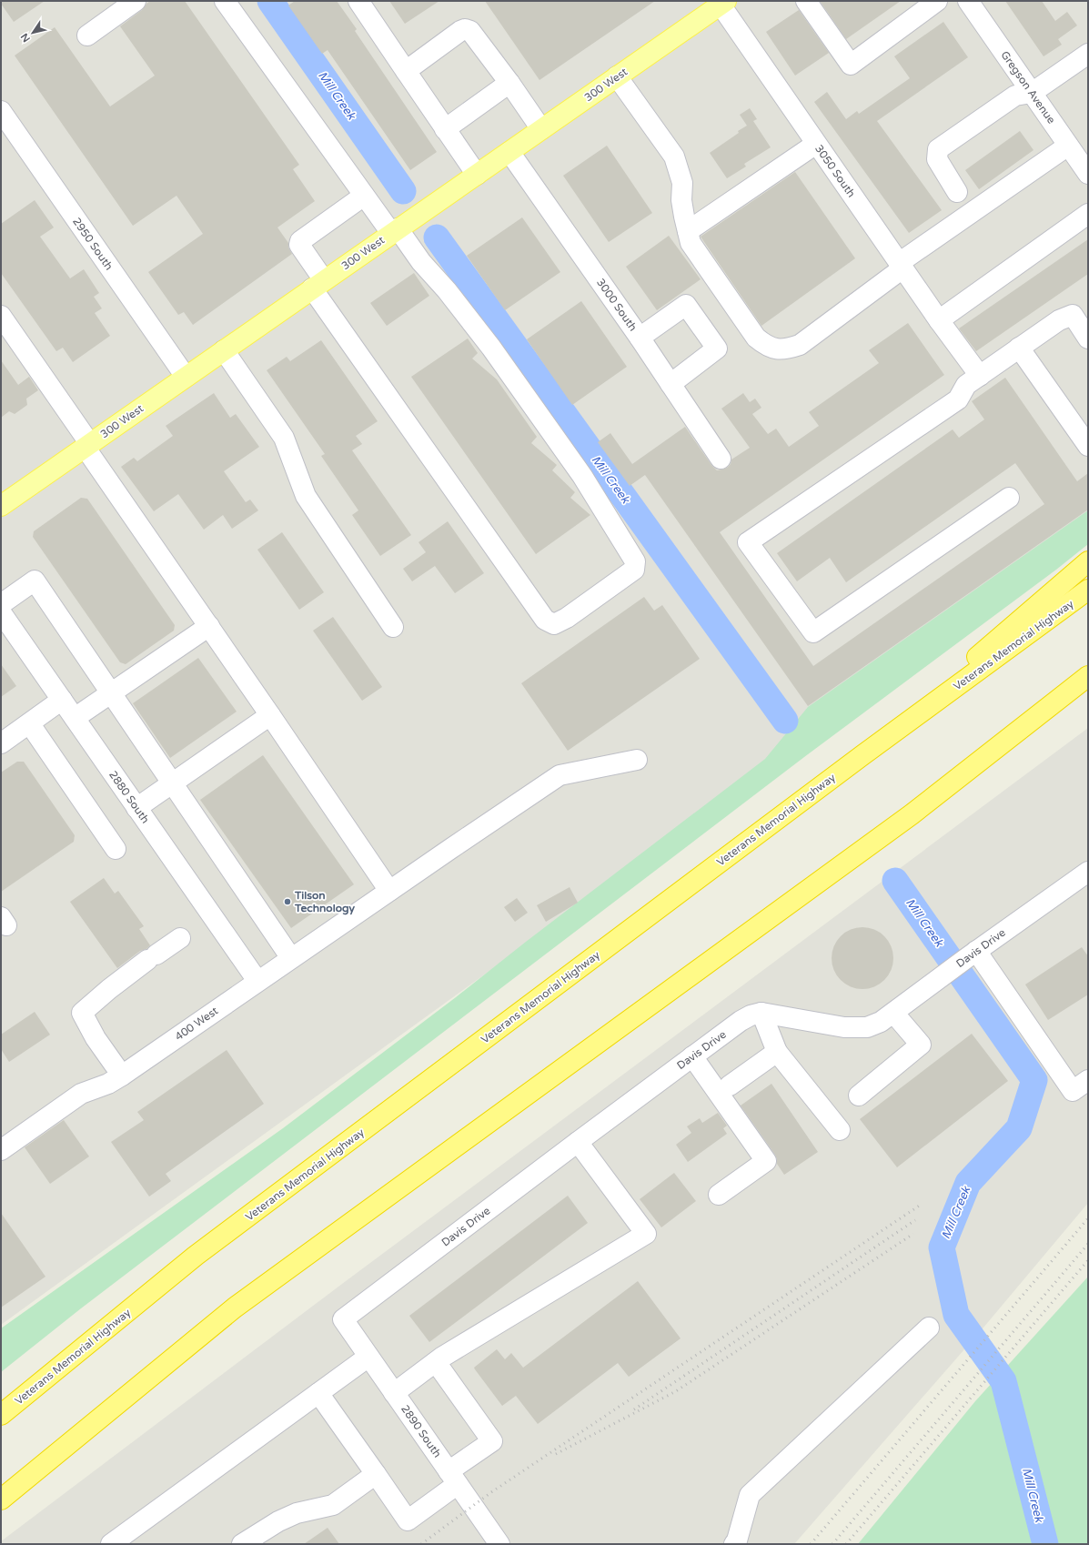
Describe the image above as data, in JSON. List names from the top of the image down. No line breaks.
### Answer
{"streets":{"highway":["Veterans Memorial Highway"],"main road":["300 West"],"street":["Gregson Avenue","3050 South","2950 South","3000 South","2880 South","Davis Drive","400 West","2890 South"]},"crossings":[["300 West","3050 South"],["300 West","2950 South"],["300 West","3000 South"],["2880 South","400 West"],["Davis Drive","2890 South"]],"water":["Mill Creek"],"places":["Tilson Technology"],"north":"bottom left"}
